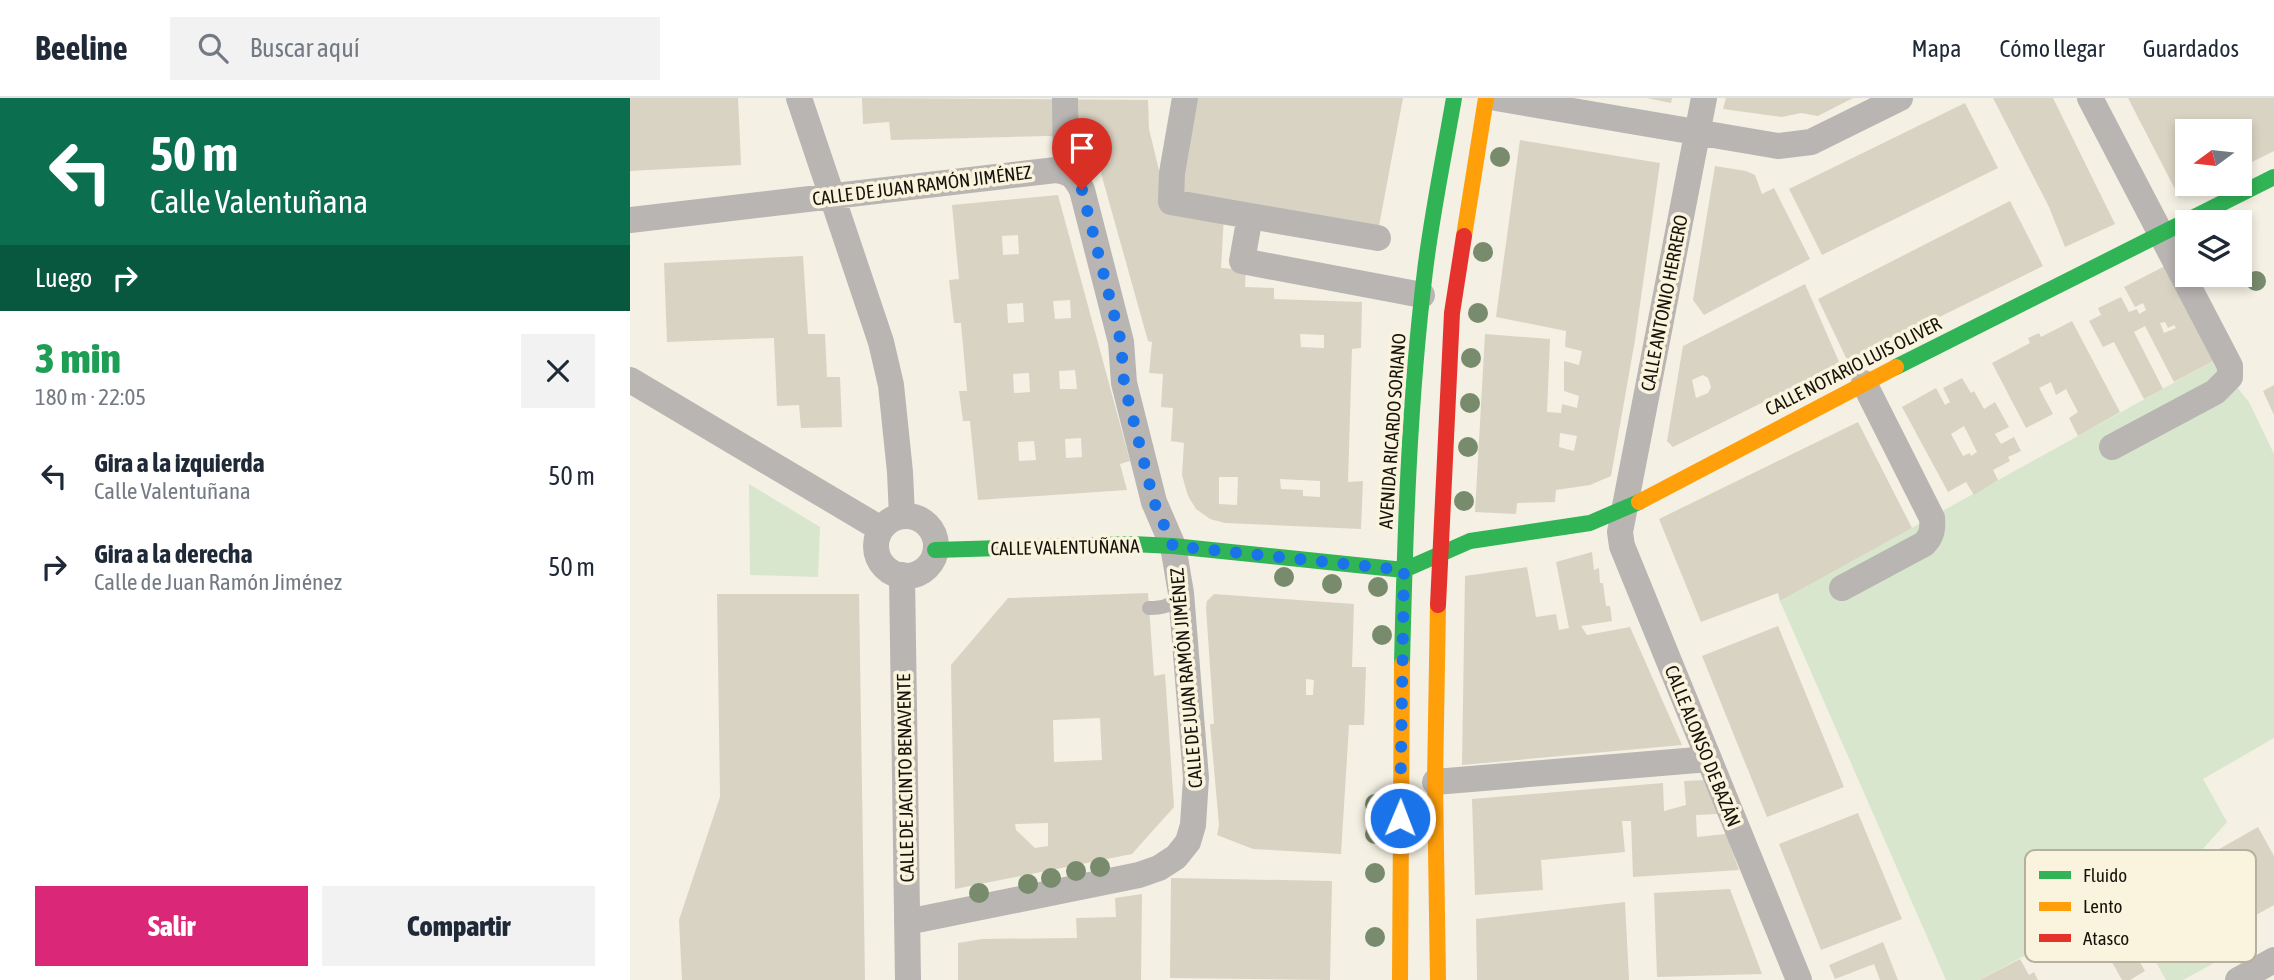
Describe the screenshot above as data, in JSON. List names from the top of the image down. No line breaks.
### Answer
{"streets":{"main road":["CALLE NOTARIO LUIS OLIVER","AVENIDA RICARDO SORIANO","CALLE VALENTUÑANA"],"street":["CALLE DE JUAN RAMÓN JIMÉNEZ","CALLE ANTONIO HERRERO","CALLE ALONSO DE BAZÁN","CALLE DE JACINTO BENAVENTE"]},"crossings":[["CALLE DE JUAN RAMÓN JIMÉNEZ","CALLE VALENTUÑANA"],["CALLE DE JUAN RAMÓN JIMÉNEZ","CALLE DE JACINTO BENAVENTE"],["CALLE ANTONIO HERRERO","CALLE NOTARIO LUIS OLIVER"],["CALLE ANTONIO HERRERO","CALLE ALONSO DE BAZÁN"],["CALLE NOTARIO LUIS OLIVER","AVENIDA RICARDO SORIANO"],["CALLE NOTARIO LUIS OLIVER","CALLE VALENTUÑANA"],["CALLE NOTARIO LUIS OLIVER","CALLE ALONSO DE BAZÁN"],["AVENIDA RICARDO SORIANO","CALLE VALENTUÑANA"],["CALLE VALENTUÑANA","CALLE DE JACINTO BENAVENTE"]],"legend":["Fluido","Lento","Atasco"],"north":"left","page":{"header":"Beeline","search":"Buscar aquí","nav":["Mapa","Cómo llegar","Guardados"],"turn":["50 m","Calle Valentuñana"],"then":"Luego","heading":["3 min","180 m · 22:05"],"list":[{"name":"Gira a la izquierda","note":"Calle Valentuñana","value":"50 m"},{"name":"Gira a la derecha","note":"Calle de Juan Ramón Jiménez","value":"50 m"}],"buttons":["Salir","Compartir"]}}
